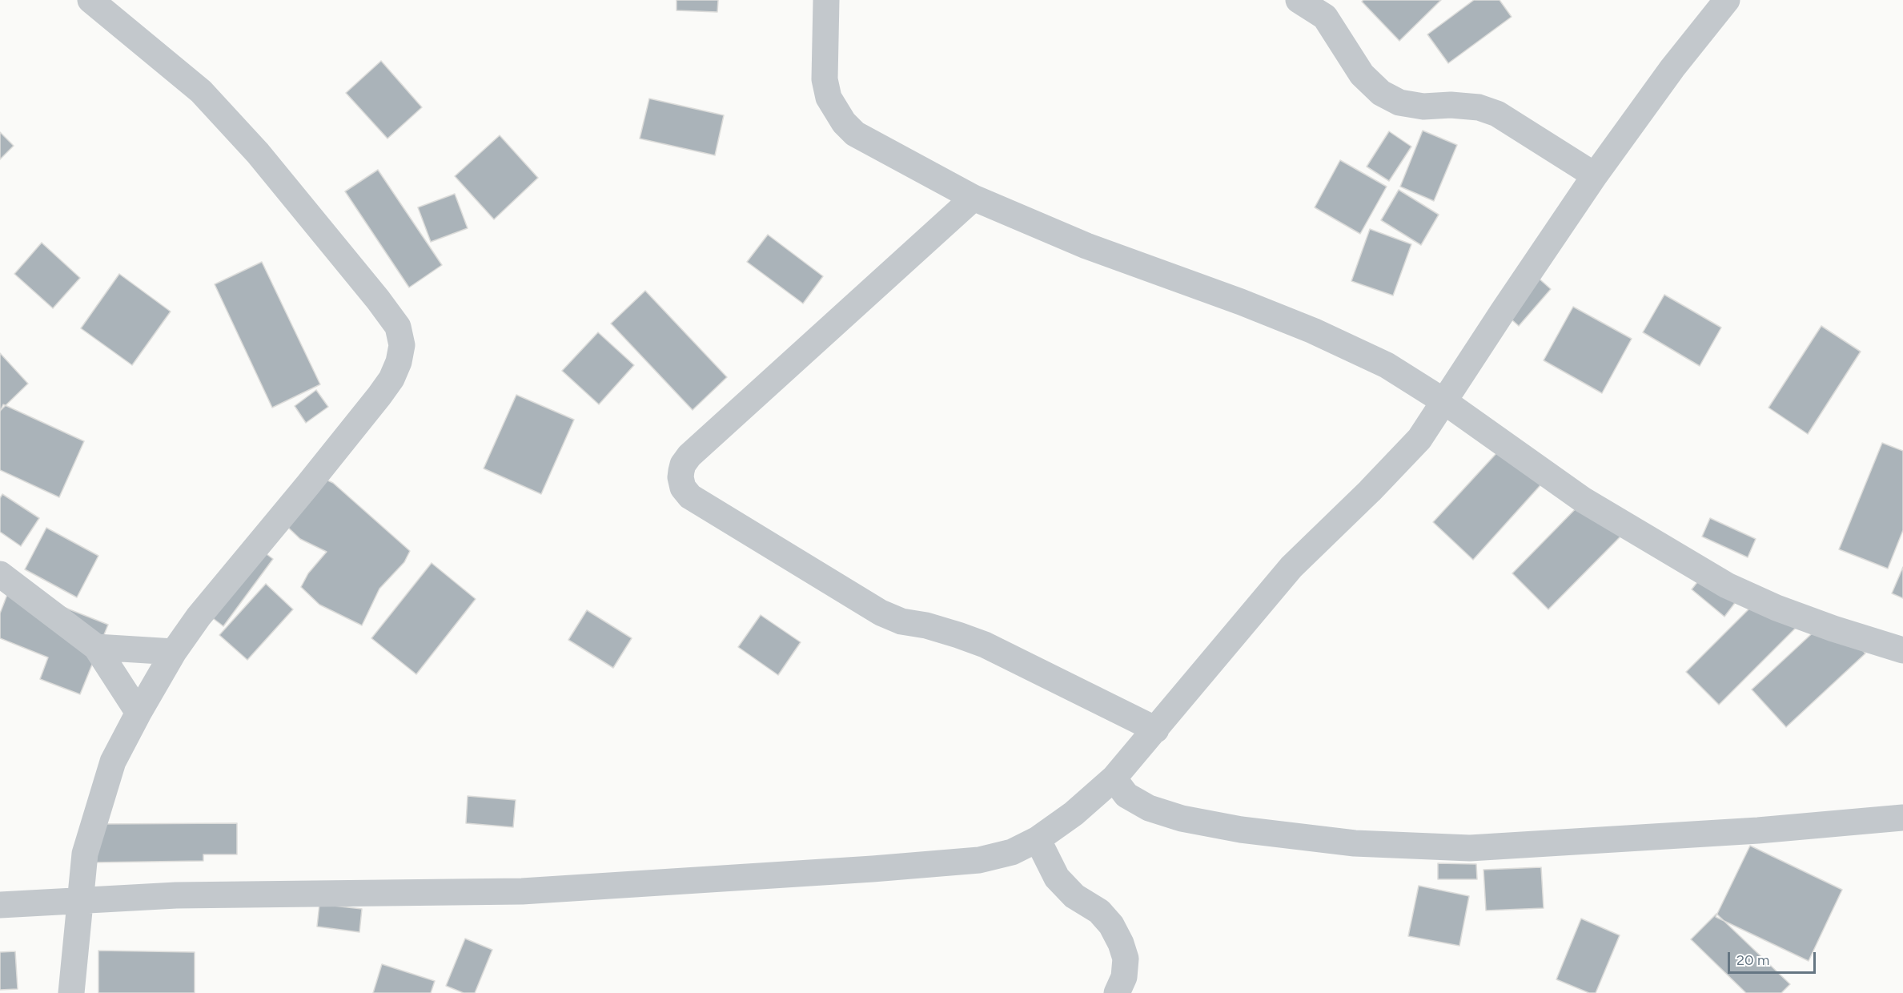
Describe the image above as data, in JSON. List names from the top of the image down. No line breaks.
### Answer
{"scale_bar":"20 m"}
